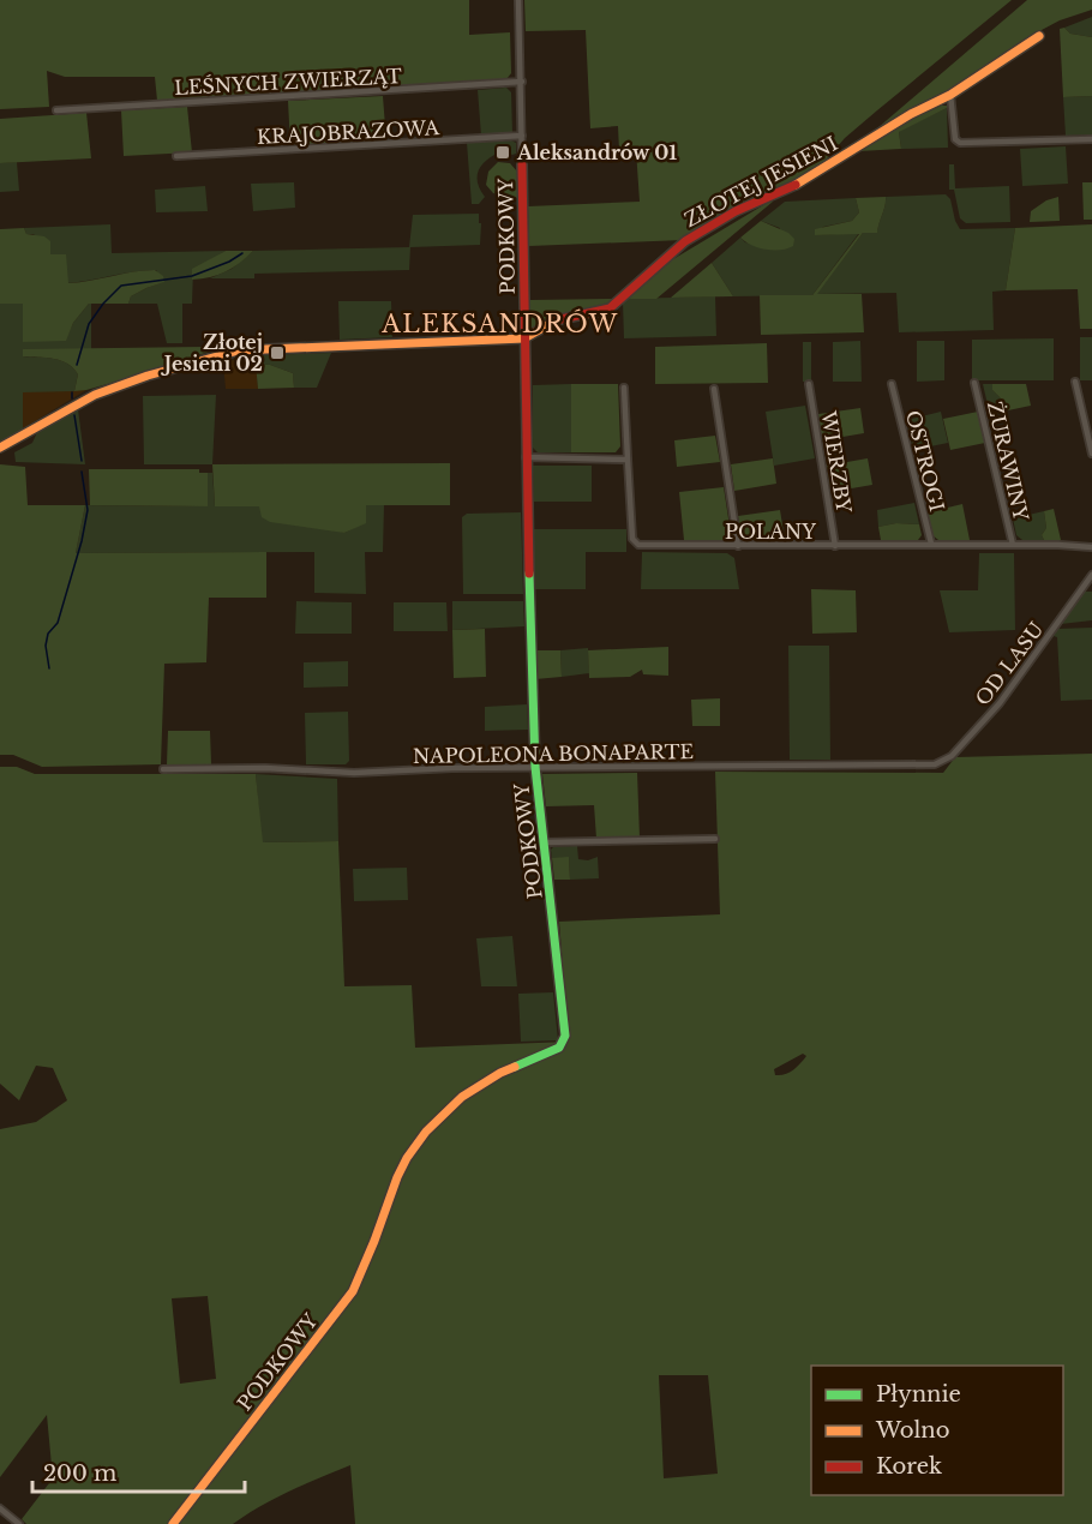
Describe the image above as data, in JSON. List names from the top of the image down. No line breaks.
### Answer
{"streets":{"street":["LEŚNYCH ZWIERZĄT","KRAJOBRAZOWA","ZŁOTEJ JESIENI","PODKOWY","OSTROGI","ŻURAWINY","WIERZBY","POLANY","OD LASU","NAPOLEONA BONAPARTE"]},"crossings":[["LEŚNYCH ZWIERZĄT","PODKOWY"],["KRAJOBRAZOWA","PODKOWY"],["ZŁOTEJ JESIENI","PODKOWY"],["PODKOWY","NAPOLEONA BONAPARTE"],["OSTROGI","POLANY"],["ŻURAWINY","POLANY"],["WIERZBY","POLANY"],["OD LASU","NAPOLEONA BONAPARTE"]],"districts":["ALEKSANDRÓW"],"places":{"transit":["Aleksandrów 01","Złotej Jesieni 02"]},"legend":["Płynnie","Wolno","Korek"],"scale_bar":"200 m"}
